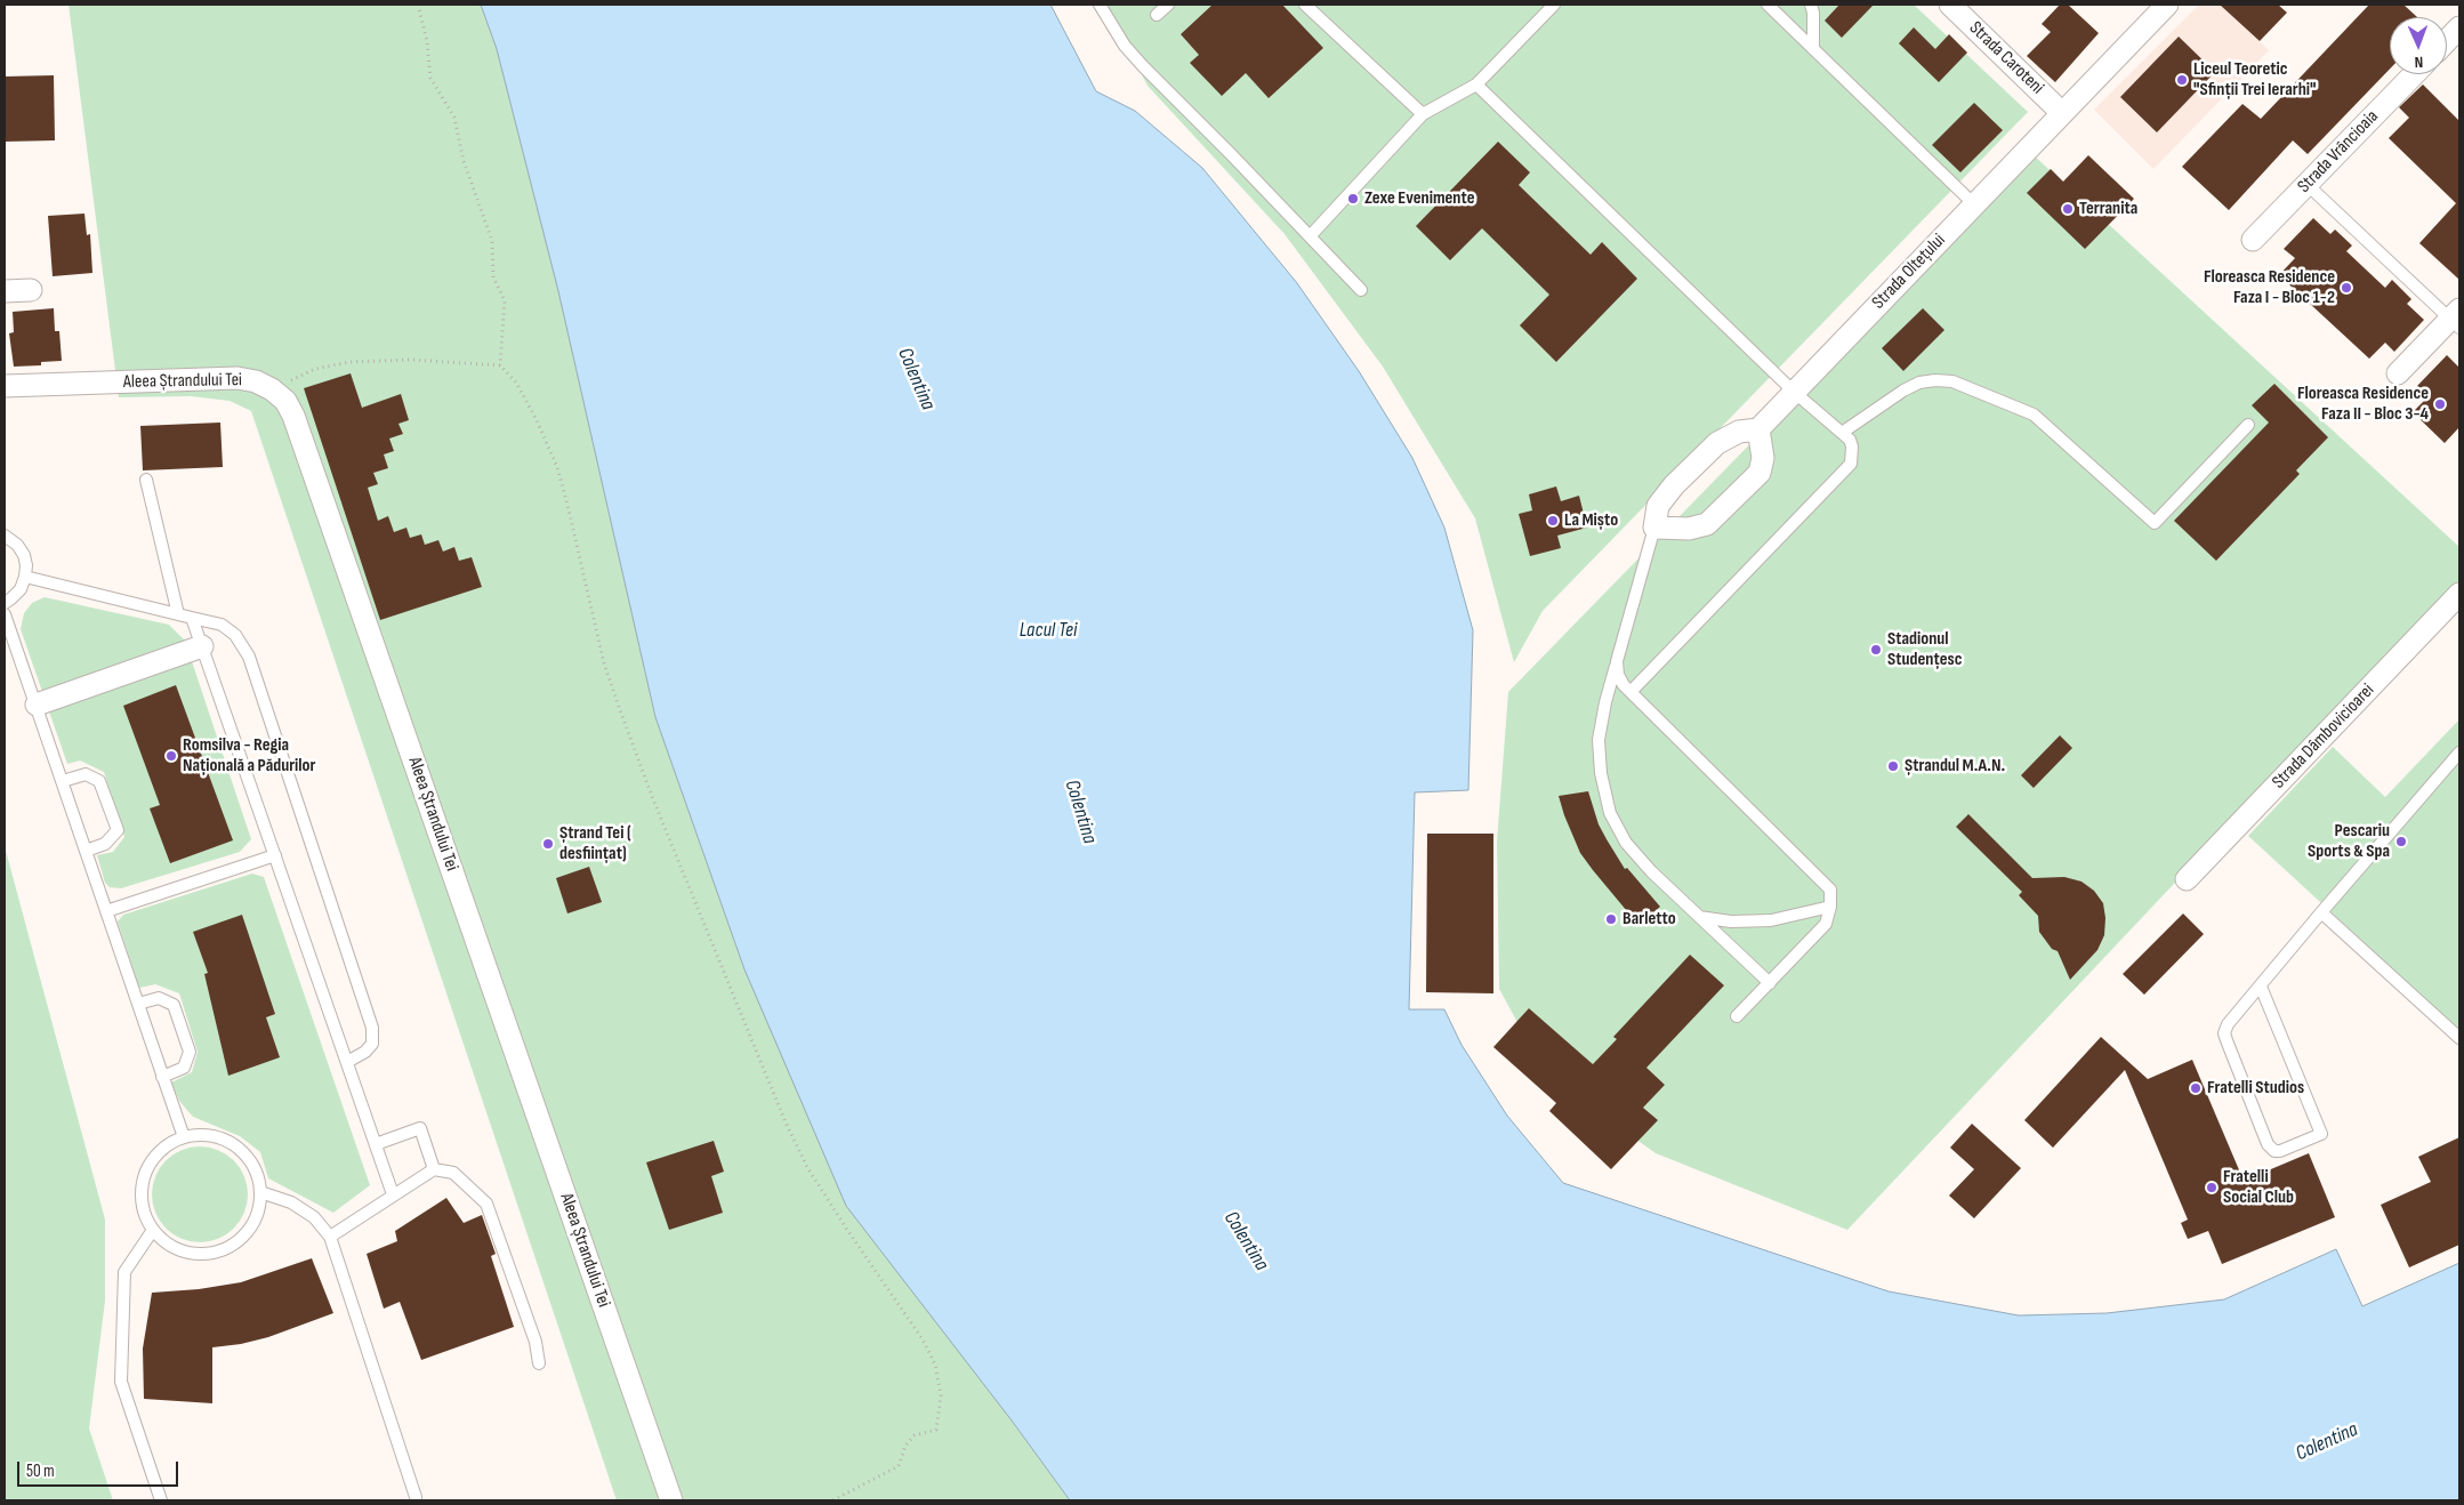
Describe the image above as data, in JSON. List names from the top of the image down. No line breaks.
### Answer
{"streets":{"street":["Strada Caroteni","Strada Vrâncioaia","Strada Oltețului","Aleea Ștrandului Tei","Strada Dâmbovicioarei"]},"crossings":[["Strada Caroteni","Strada Oltețului"]],"water":["Colentina","Lacul Tei"],"places":["Liceul Teoretic \"Sfinții Trei Ierarhi\"","Zexe Evenimente","Terranita","Floreasca Residence Faza I - Bloc 1-2","Floreasca Residence Faza II - Bloc 3-4","La Mișto","Stadionul Studențesc","Romsilva - Regia Națională a Pădurilor","Ștrandul M.A.N.","Pescariu Sports & Spa","Ștrand Tei ( desființat)","Barletto","Fratelli Studios","Fratelli Social Club"],"scale_bar":"50 m","north":"bottom"}
